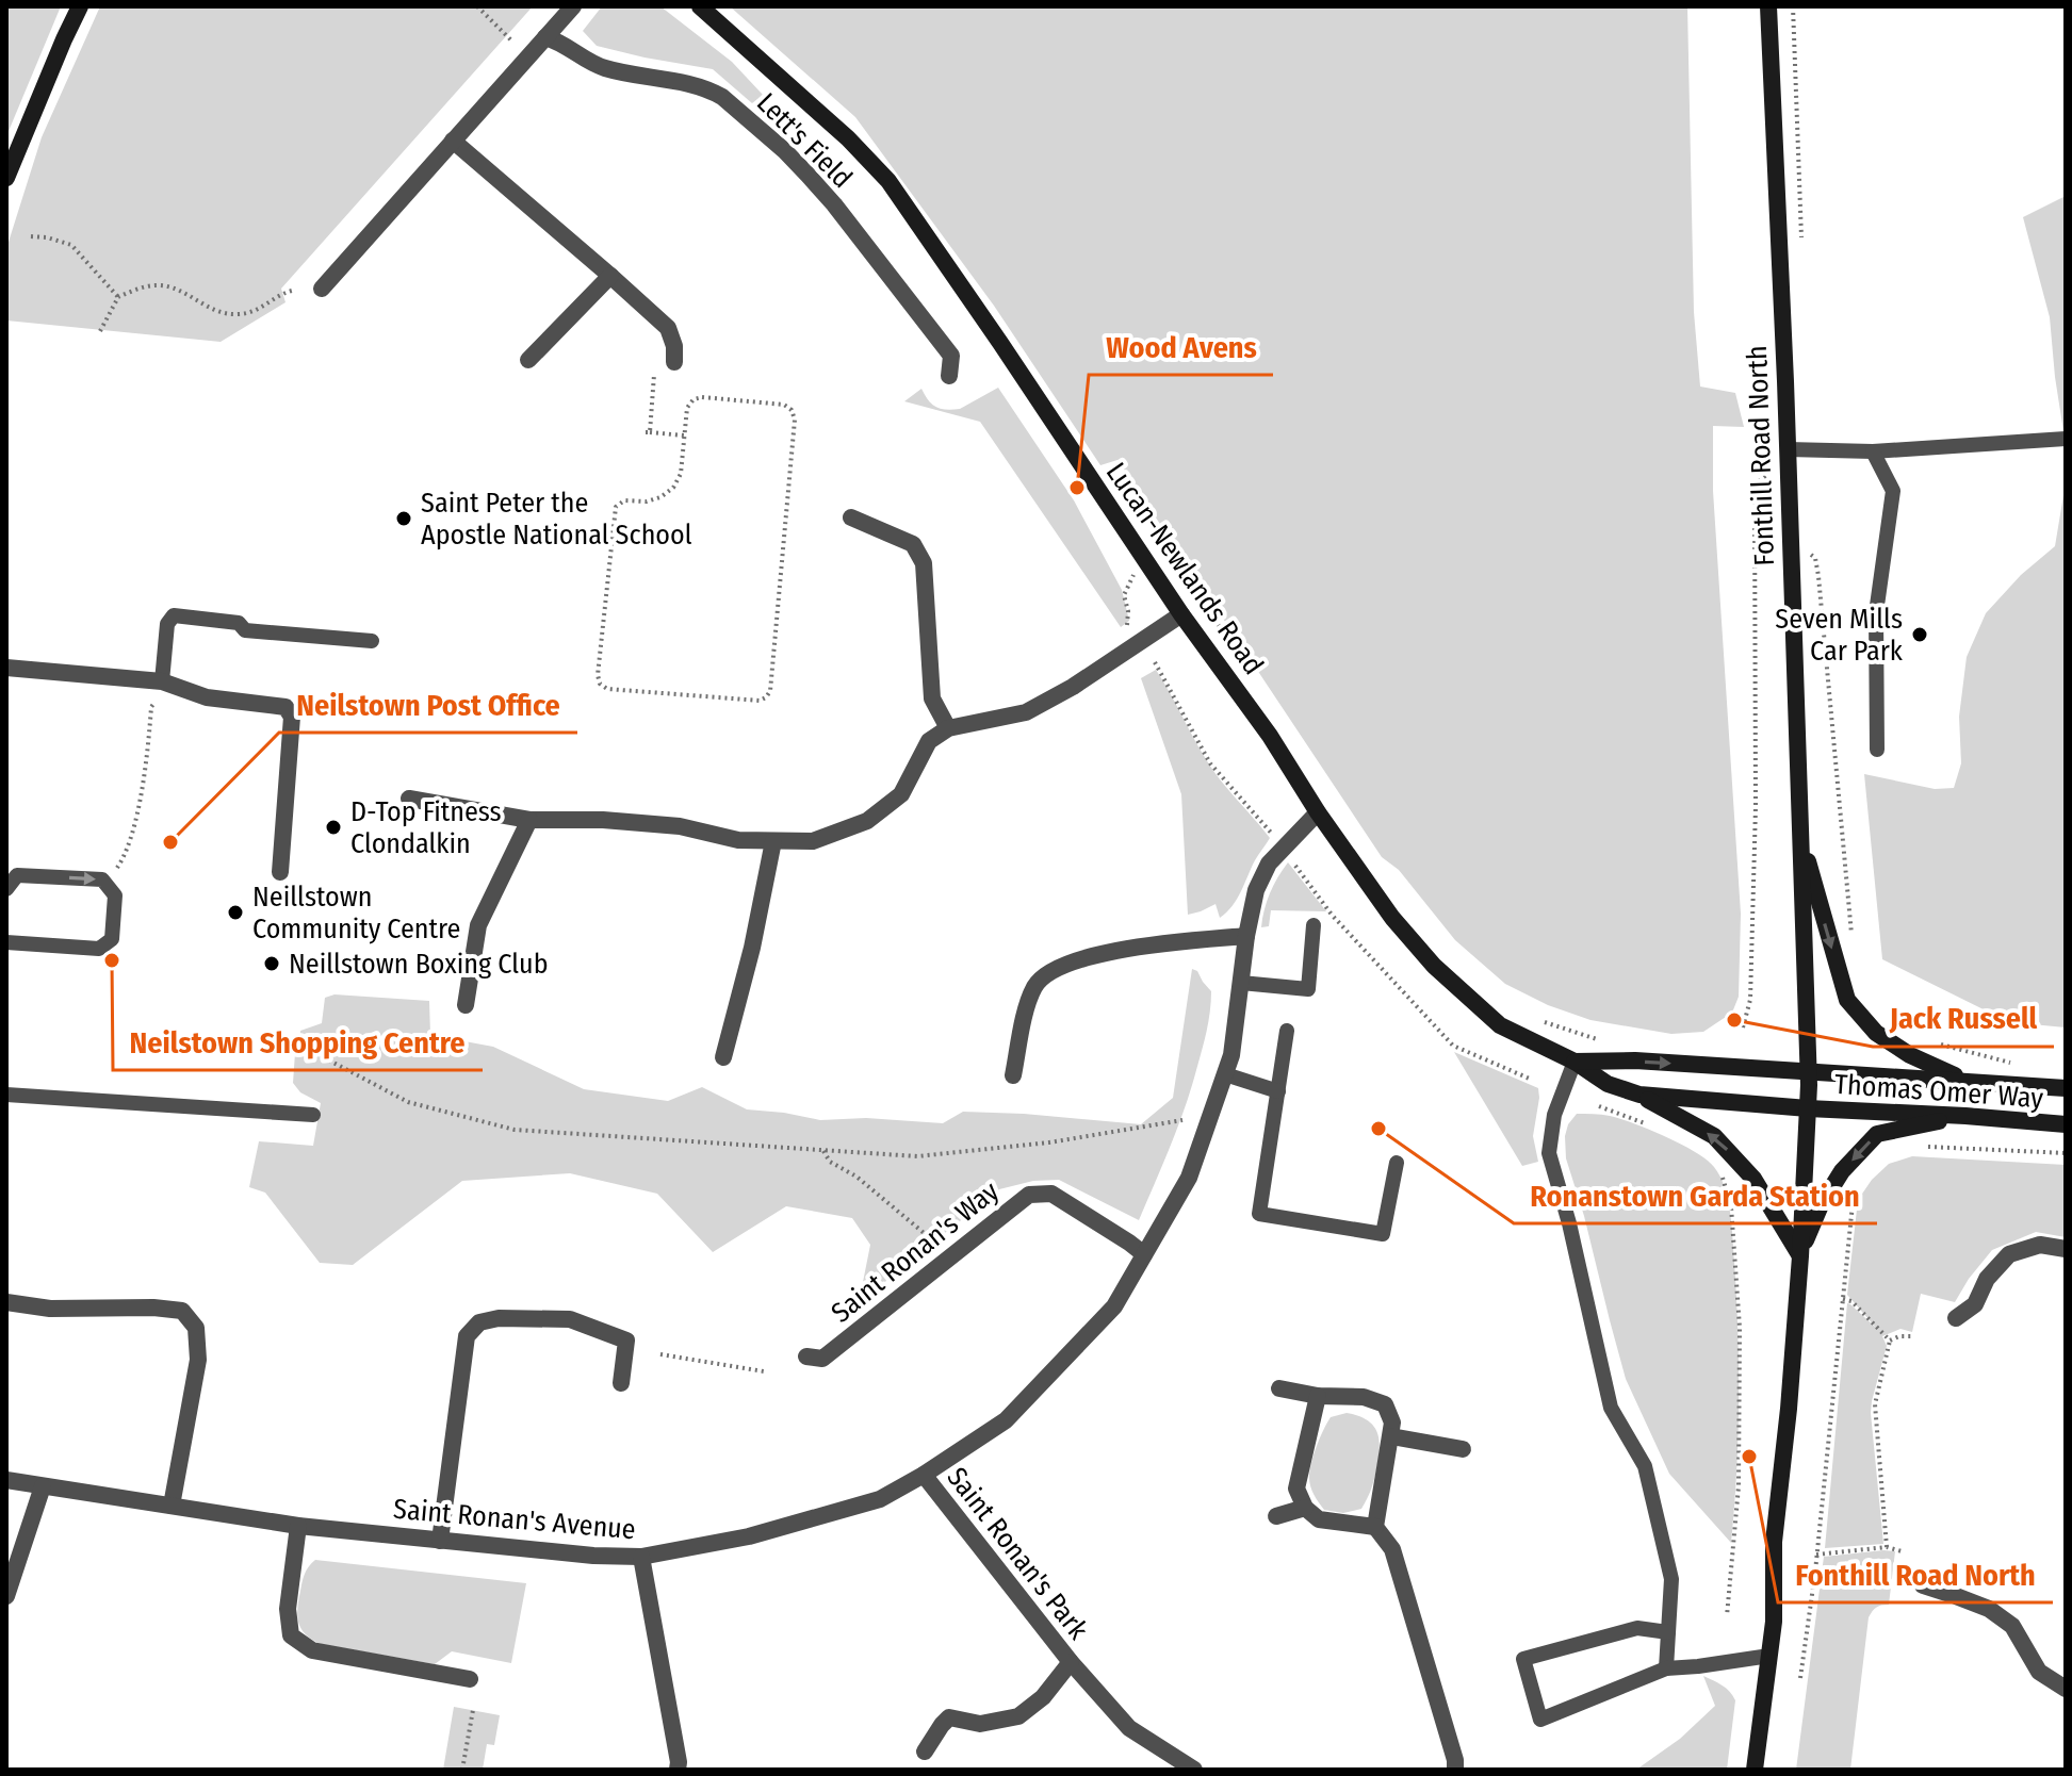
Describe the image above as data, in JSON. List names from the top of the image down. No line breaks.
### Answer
{"streets":{"street":["Lett's Field","Fonthill Road North","Lucan-Newlands Road","Thomas Omer Way","Saint Ronan's Way","Saint Ronan's Avenue","Saint Ronan's Park"]},"crossings":[["Fonthill Road North","Lucan-Newlands Road"],["Fonthill Road North","Thomas Omer Way"],["Lucan-Newlands Road","Thomas Omer Way"],["Lucan-Newlands Road","Saint Ronan's Avenue"],["Saint Ronan's Way","Saint Ronan's Avenue"],["Saint Ronan's Avenue","Saint Ronan's Park"]],"places":["Wood Avens","Saint Peter the Apostle National School","Seven Mills Car Park","D-Top Fitness Clondalkin","Neilstown Post Office","Neillstown Community Centre","Neilstown Shopping Centre","Neillstown Boxing Club","Jack Russell","Ronanstown Garda Station","Fonthill Road North"]}
